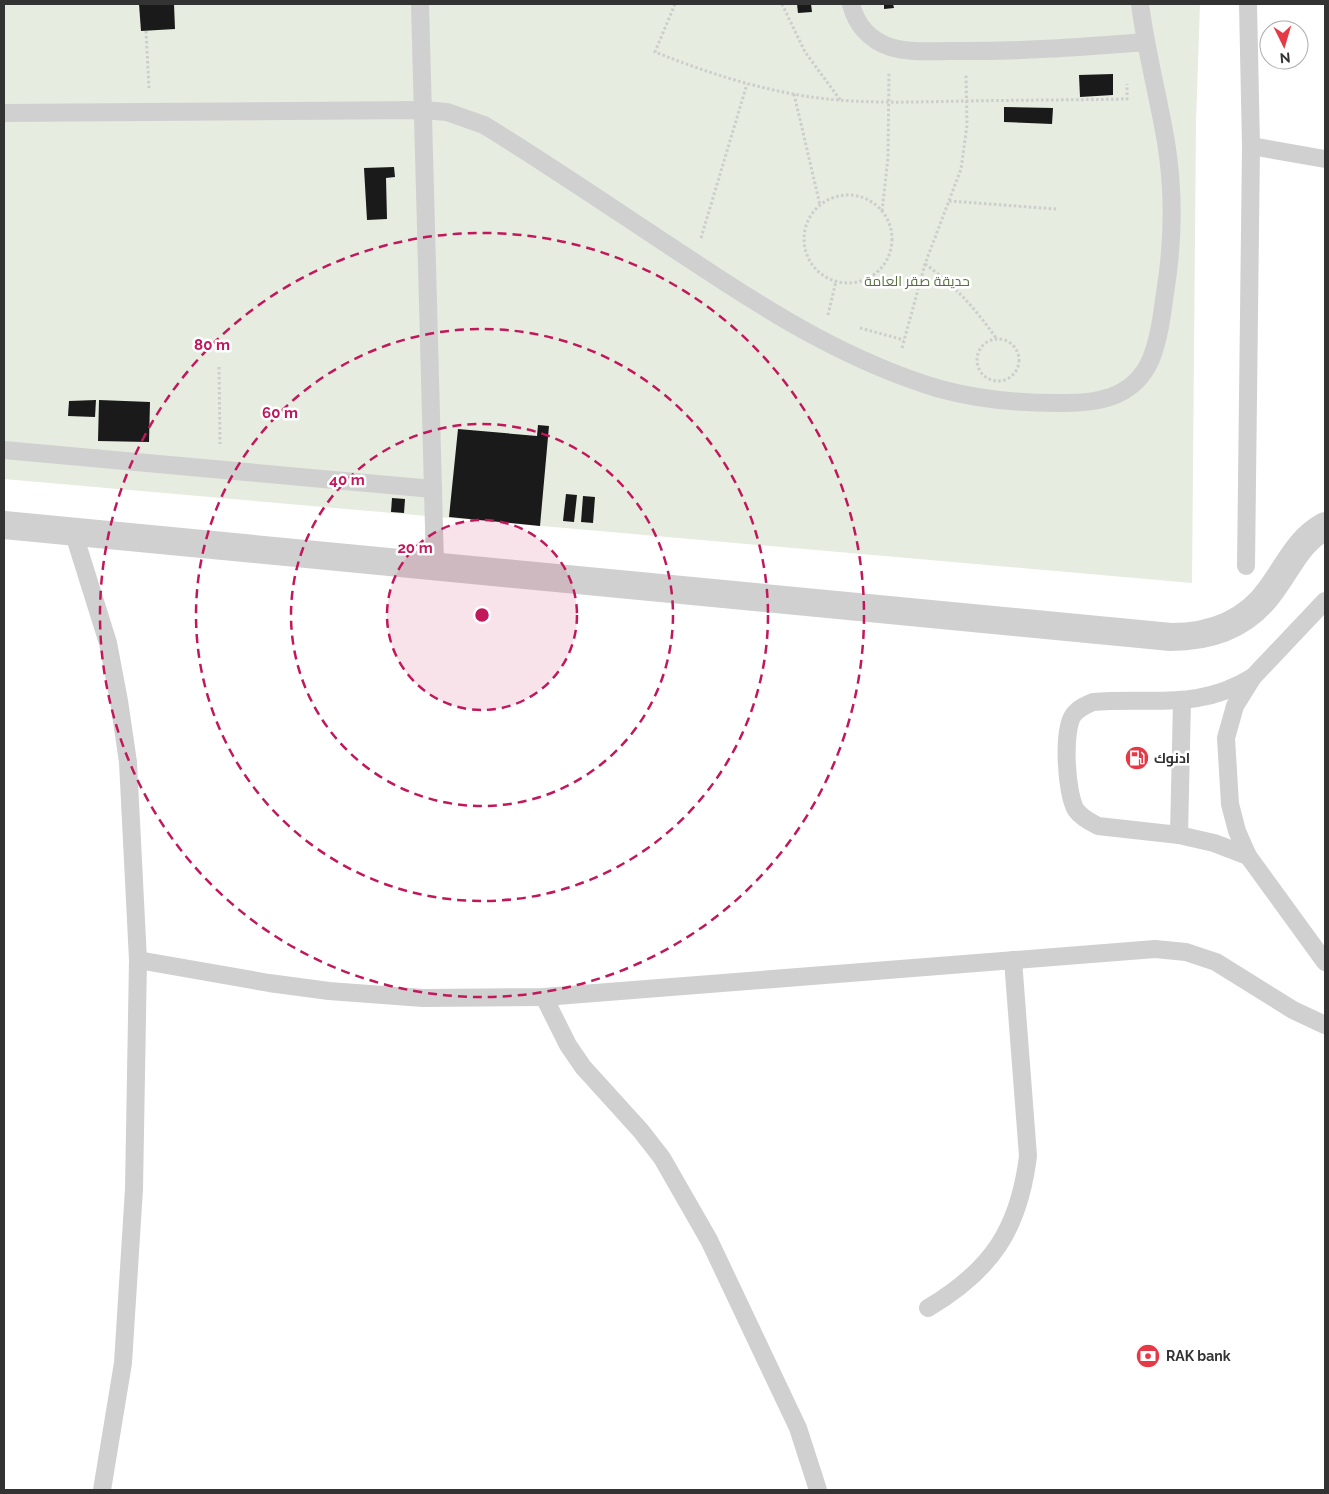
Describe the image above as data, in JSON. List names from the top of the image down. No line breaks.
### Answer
{"parks":["حديقة صقر العامة"],"places":{"fuel station":["ادنوك"],"bank":["RAK bank"]},"north":"bottom","rings":["80 m","60 m","40 m","20 m"]}
